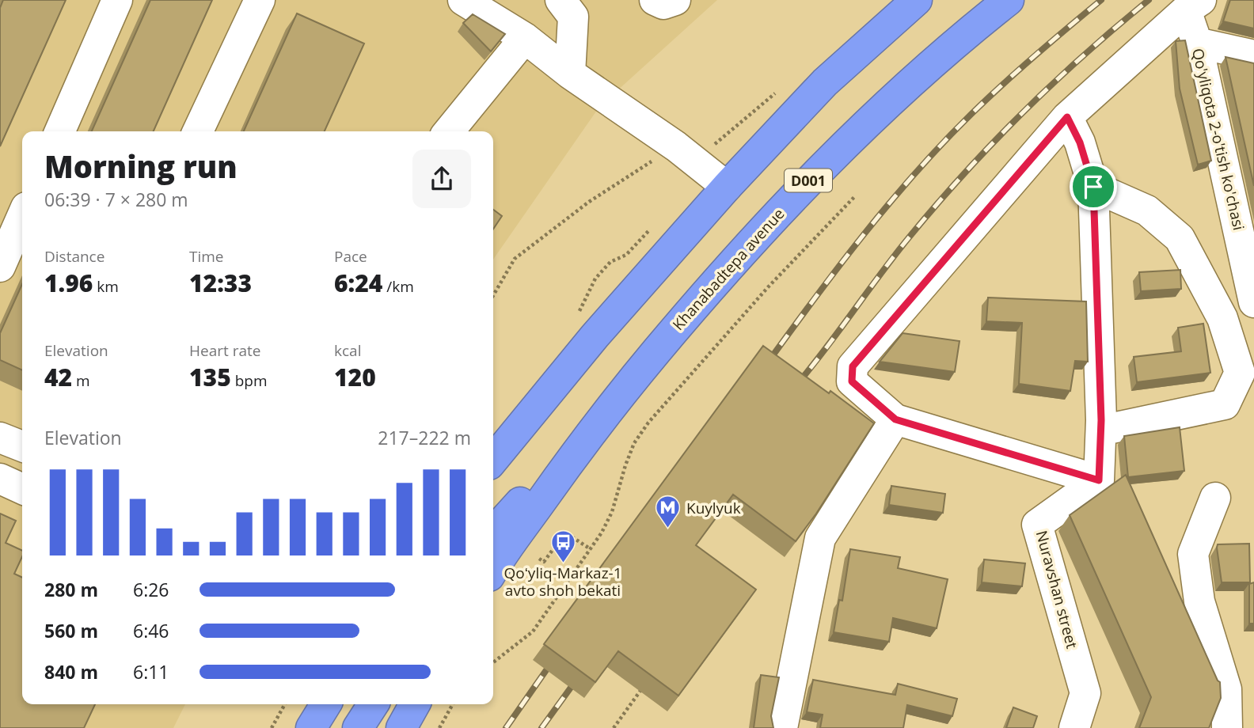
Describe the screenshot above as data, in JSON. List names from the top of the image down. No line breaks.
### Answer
{"streets":{"highway":["D001","Khanabadtepa avenue"],"street":["Qo'yliqota 2-o'tish ko'chasi","Nuravshan street"]},"places":{"metro station":["Kuylyuk"],"bus stop":["Qoʻyliq-Markaz-1 avto shoh bekati"]},"page":{"heading":["Morning run","06:39 · 7 × 280 m"],"stats":[["Distance","1.96 km"],["Time","12:33"],["Pace","6:24 /km"],["Elevation","42 m"],["Heart rate","135 bpm"],["kcal","120"]],"chart":["Elevation","217–222 m"],"list":[{"name":"280 m","note":"6:26"},{"name":"560 m","note":"6:46"},{"name":"840 m","note":"6:11"}]}}
